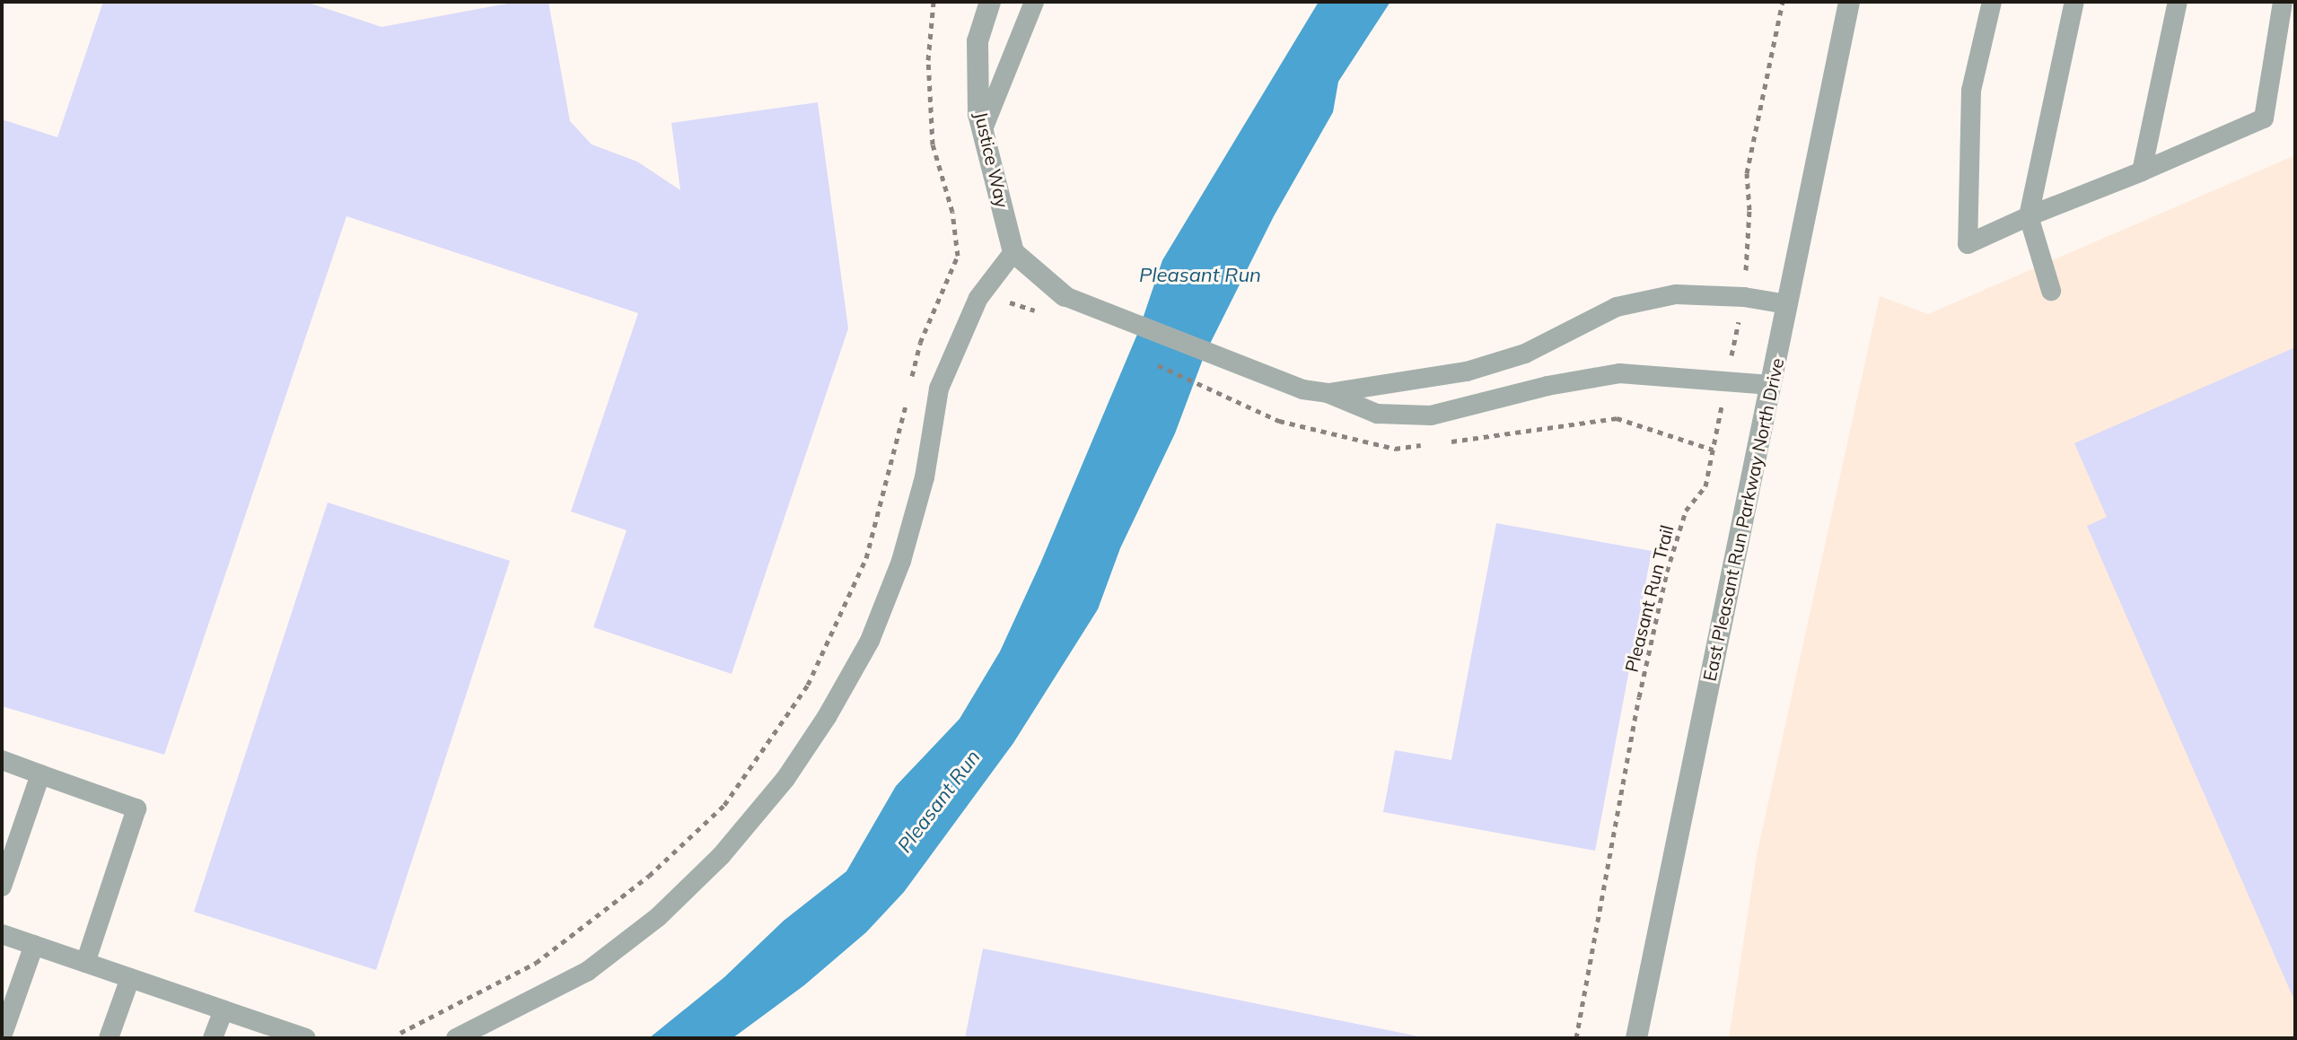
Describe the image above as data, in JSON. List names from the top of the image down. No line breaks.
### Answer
{"streets":{"street":["Justice Way","East Pleasant Run Parkway North Drive"],"path":["Pleasant Run Trail"]},"water":["Pleasant Run"]}
